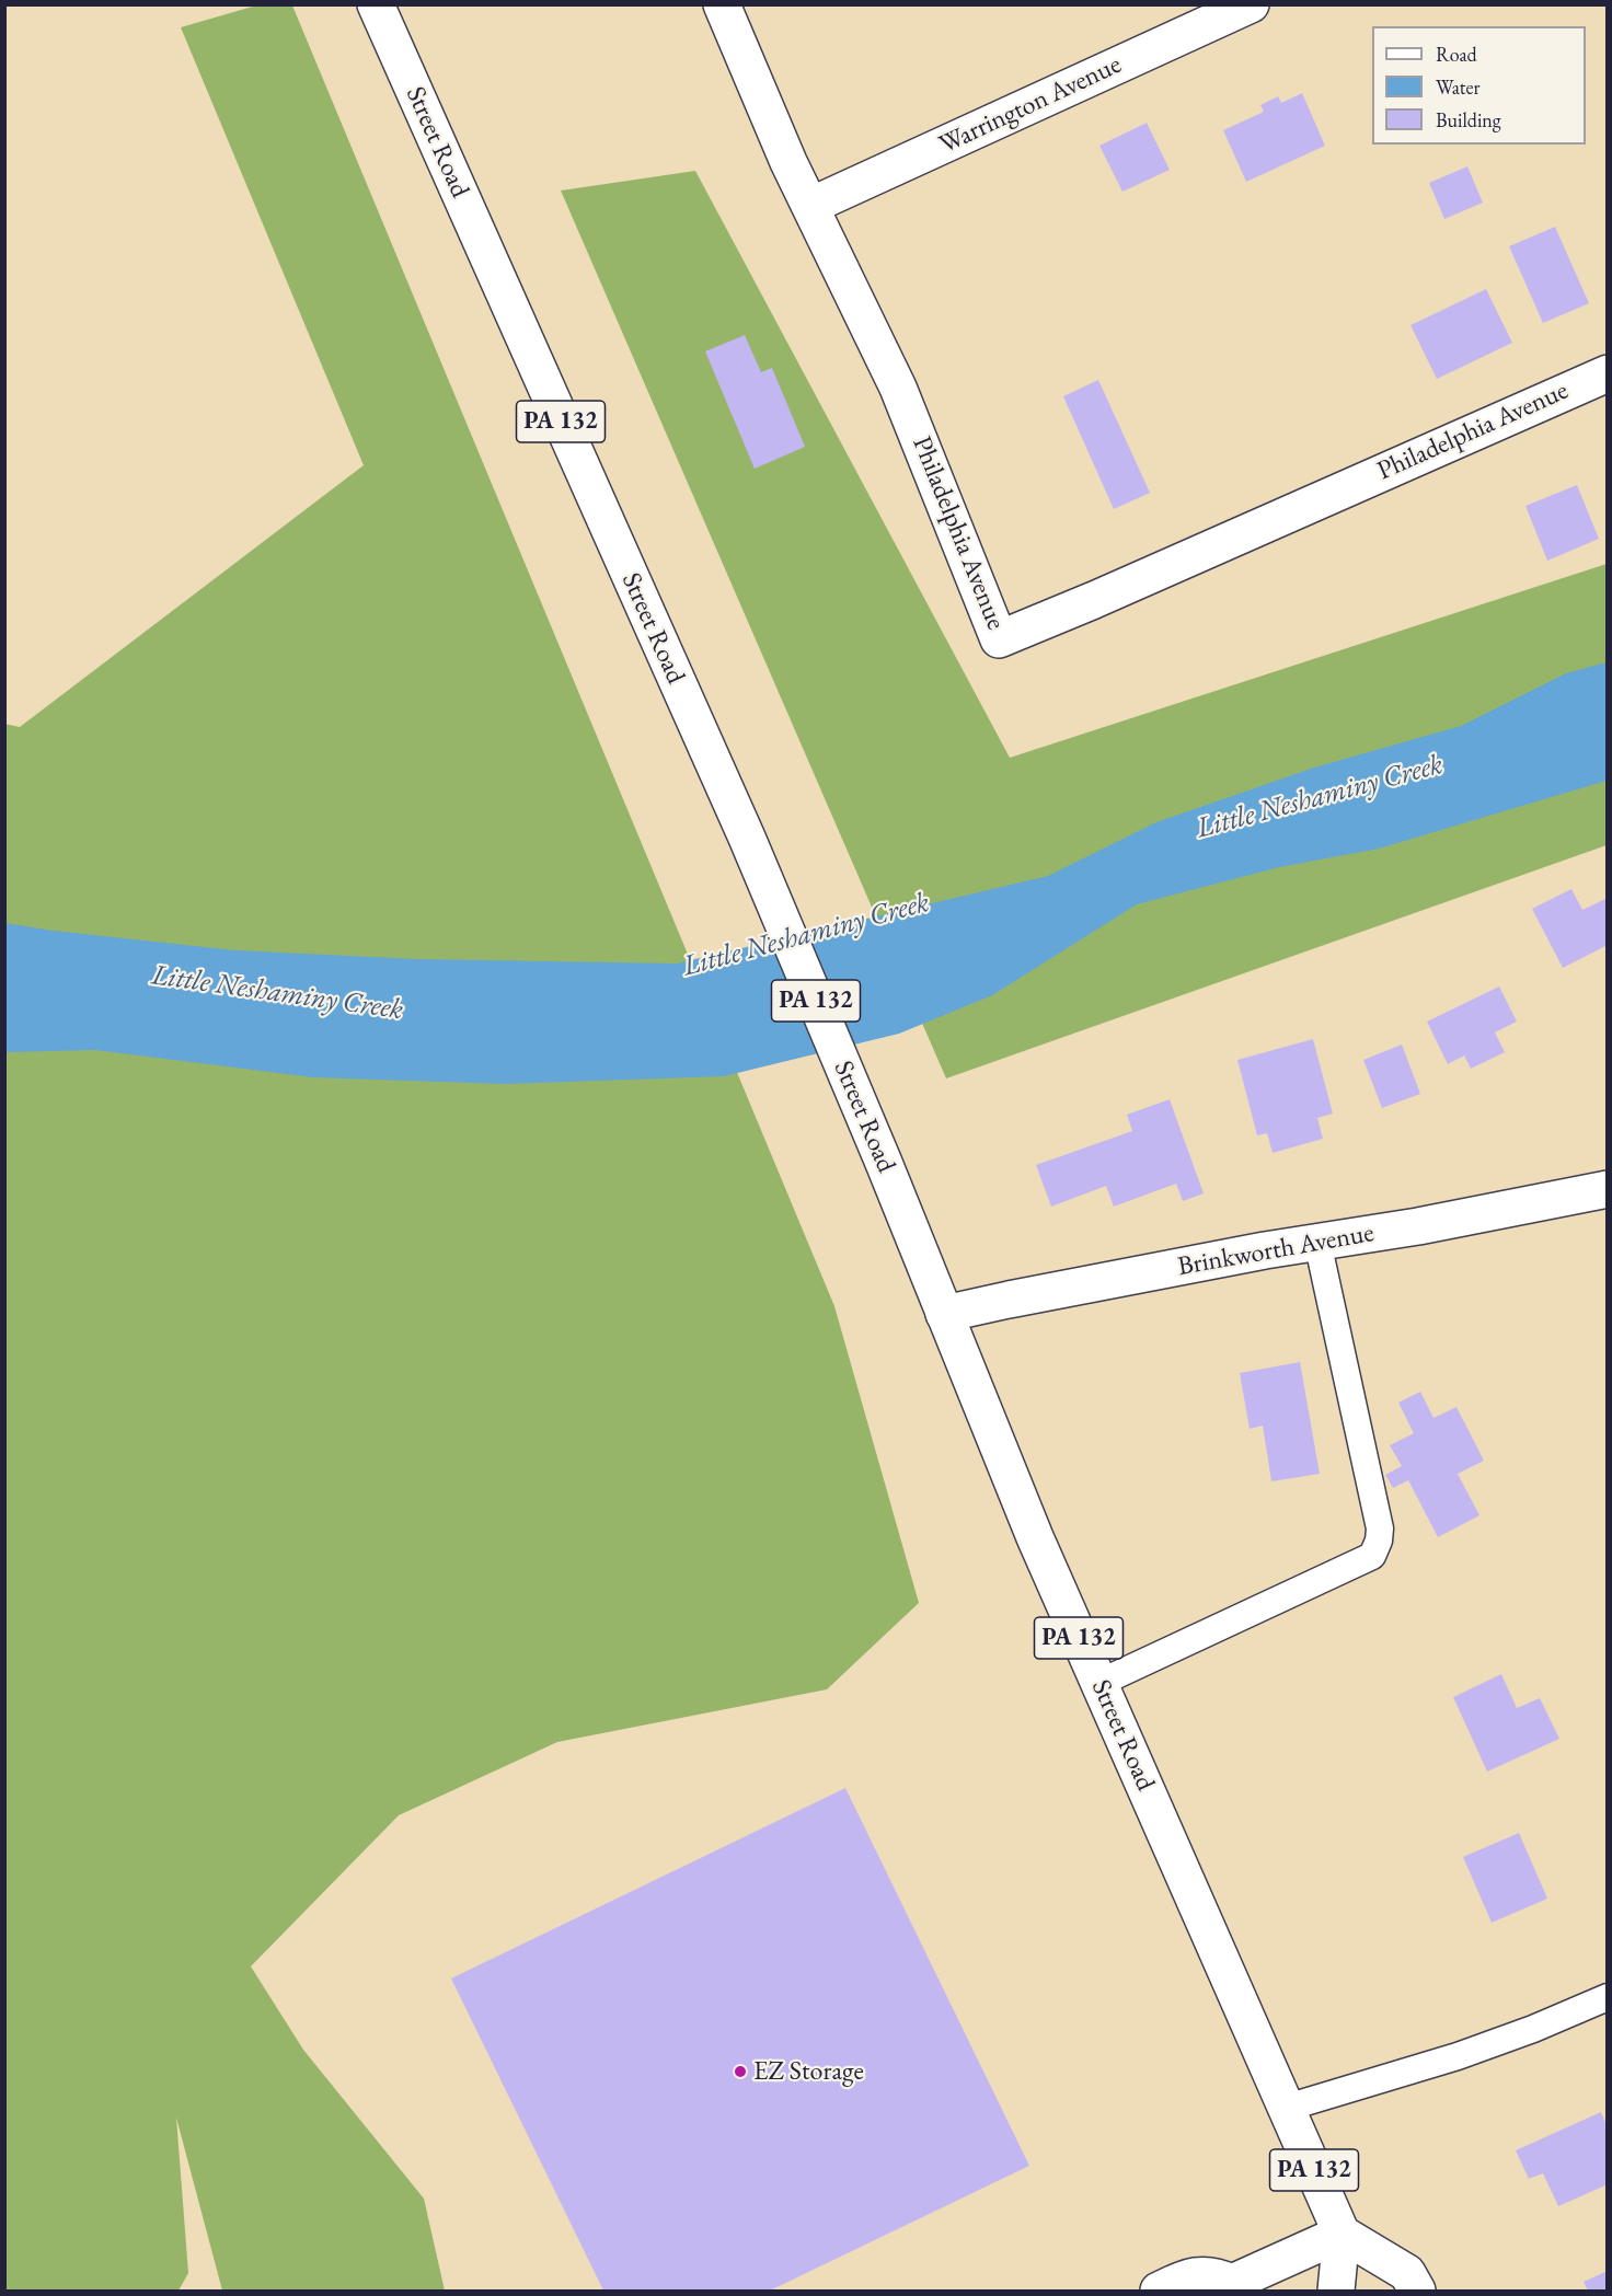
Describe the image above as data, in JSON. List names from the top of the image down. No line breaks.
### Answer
{"streets":{"street":["Warrington Avenue","Street Road","PA 132","Philadelphia Avenue","Brinkworth Avenue"]},"crossings":[["Warrington Avenue","Philadelphia Avenue"],["Street Road","Brinkworth Avenue"]],"water":["Little Neshaminy Creek"],"places":["EZ Storage"],"legend":["Road","Water","Building"]}
